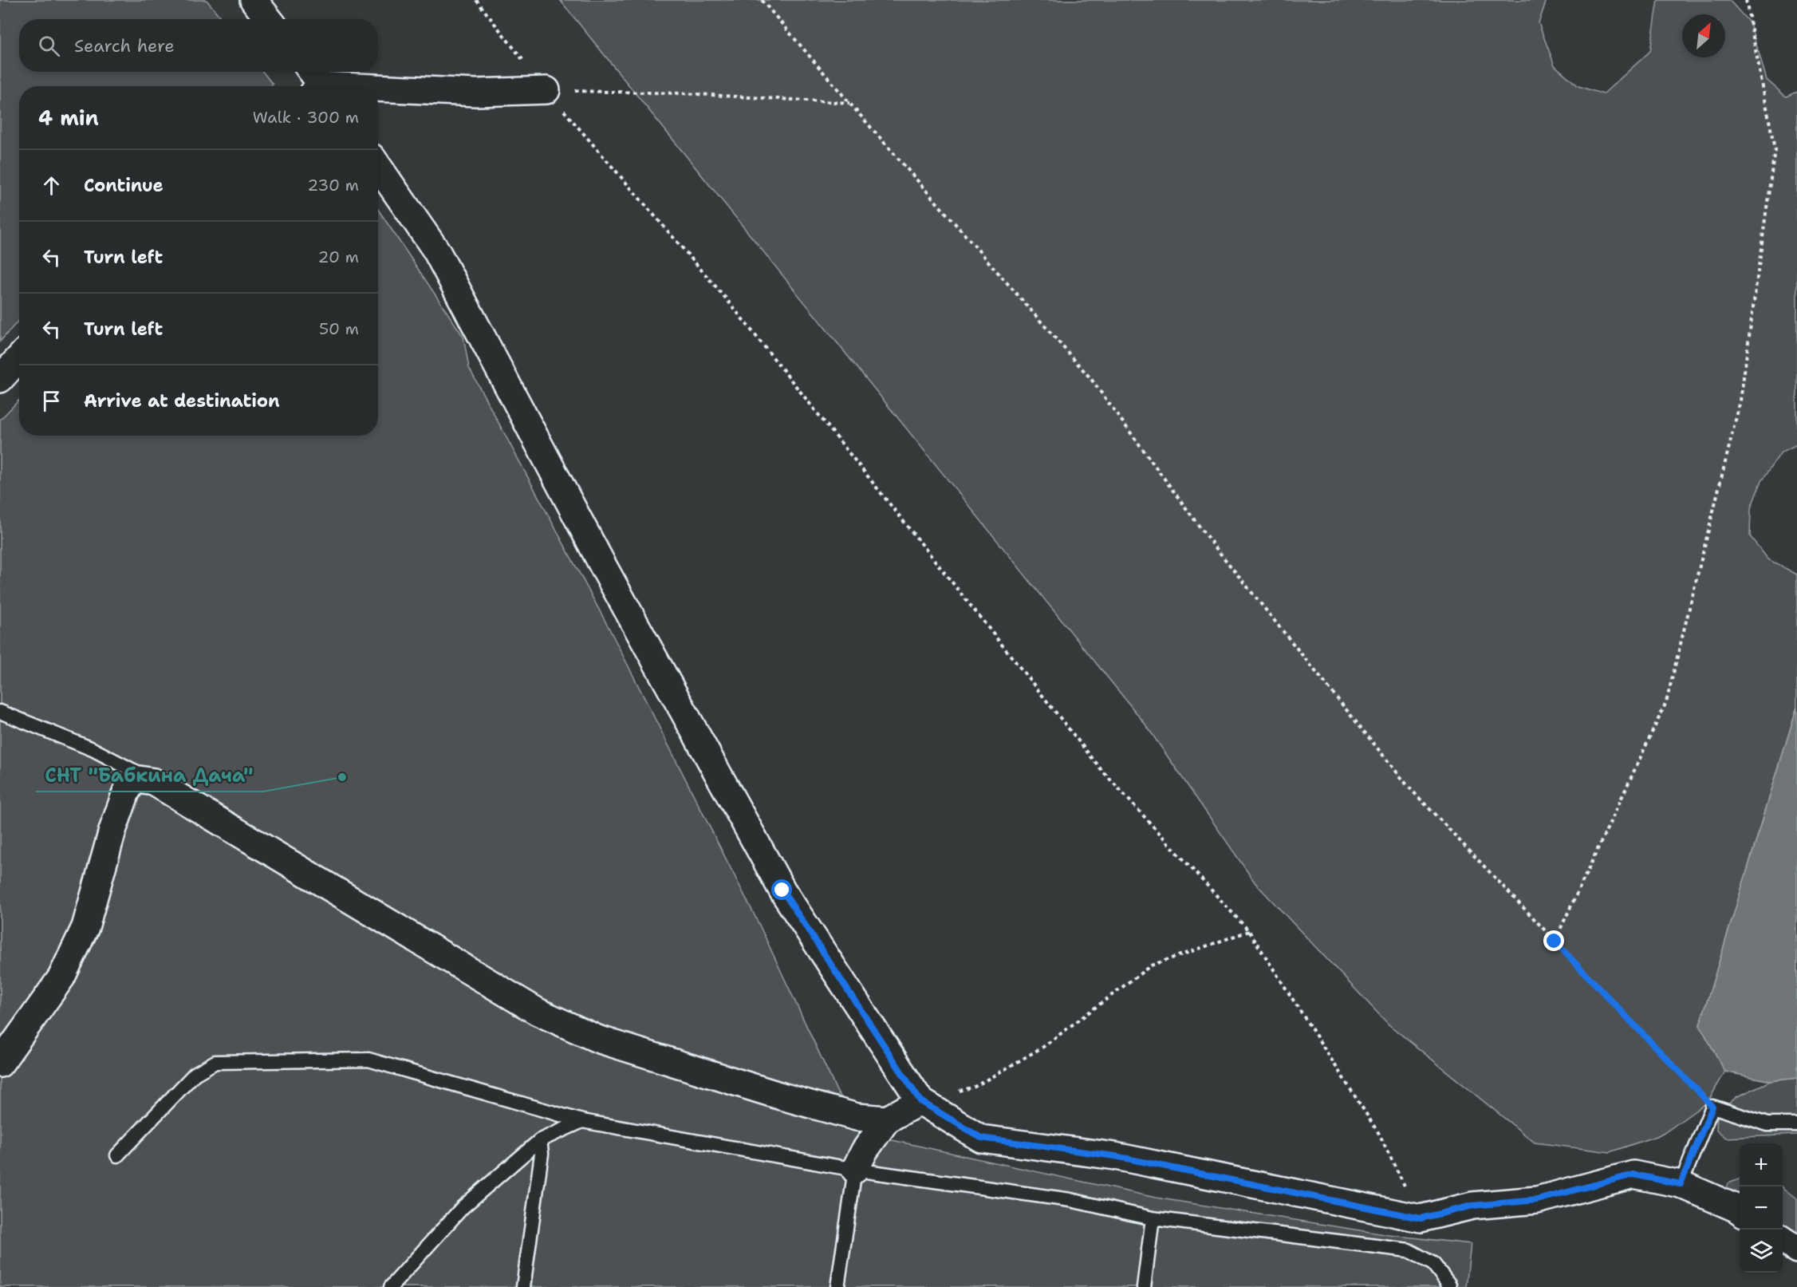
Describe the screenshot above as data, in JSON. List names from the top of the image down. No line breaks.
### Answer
{"places":["СНТ \"Бабкина Дача\""],"north":"top right","page":{"search":"Search here","heading":["4 min","Walk · 300 m"],"list":[["Continue","230 m"],["Turn left","20 m"],["Turn left","50 m"],"Arrive at destination"],"map_buttons":["+","−"]}}
